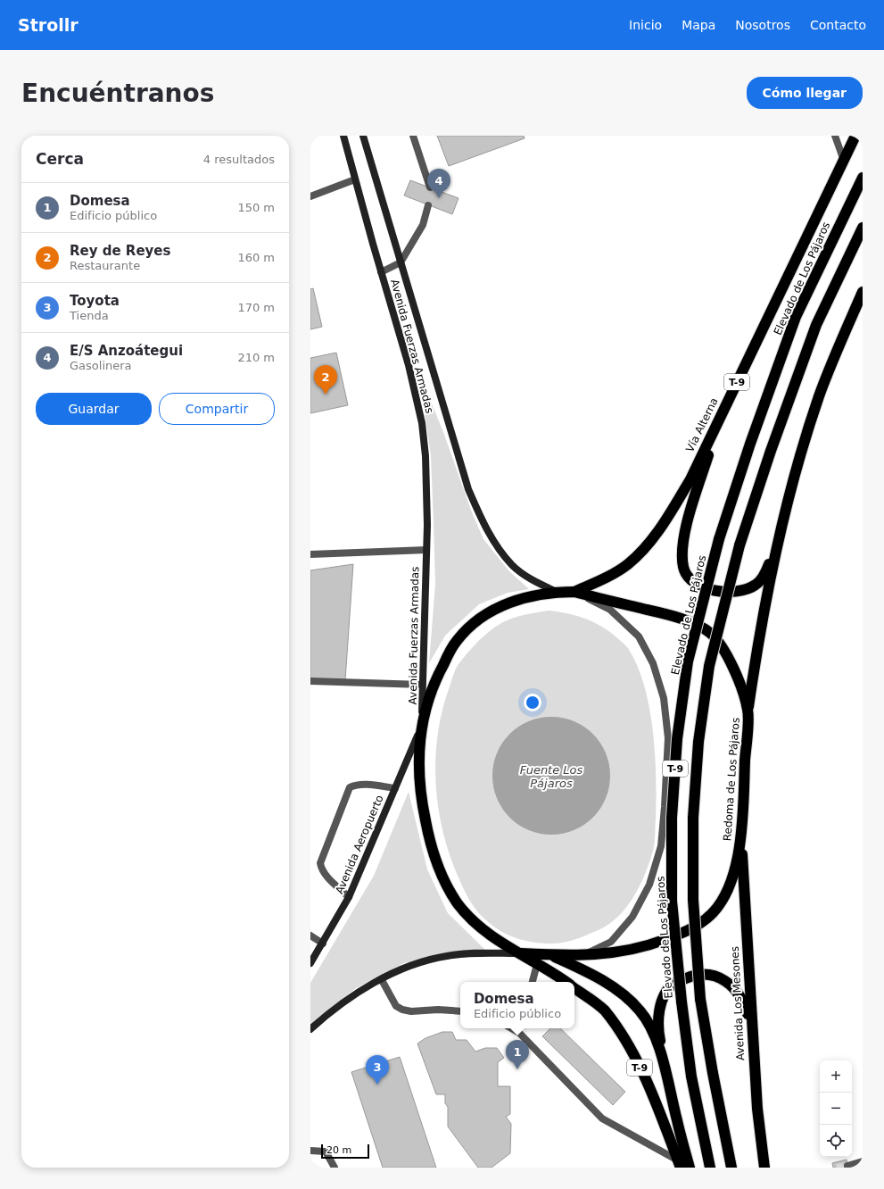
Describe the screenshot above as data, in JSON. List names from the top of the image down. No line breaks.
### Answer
{"streets":{"highway":["Elevado de Los Pájaros","T-9","Vía Alterna","Redoma de Los Pájaros","Avenida Los Mesones"],"street":["Avenida Fuerzas Armadas","Avenida Aeropuerto"]},"crossings":[["Avenida Fuerzas Armadas","Redoma de Los Pájaros"],["T-9","Vía Alterna"],["T-9","Redoma de Los Pájaros"],["T-9","Avenida Los Mesones"],["Vía Alterna","Redoma de Los Pájaros"],["Redoma de Los Pájaros","Avenida Aeropuerto"],["Redoma de Los Pájaros","Avenida Los Mesones"]],"water":["Fuente Los Pájaros"],"scale_bar":"20 m","page":{"header":"Strollr","nav":["Inicio","Mapa","Nosotros","Contacto"],"buttons":["Cómo llegar",["Guardar","Compartir"]],"title":"Encuéntranos","heading":["Cerca","4 resultados"],"pins":["4","2","1","3"],"list":[{"mark":"1","name":"Domesa","note":"Edificio público","value":"150 m"},{"mark":"2","name":"Rey de Reyes","note":"Restaurante","value":"160 m"},{"mark":"3","name":"Toyota","note":"Tienda","value":"170 m"},{"mark":"4","name":"E/S Anzoátegui","note":"Gasolinera","value":"210 m"}],"popup":["Domesa","Edificio público"],"map_buttons":["+","−"],"scale":"20 m"}}
